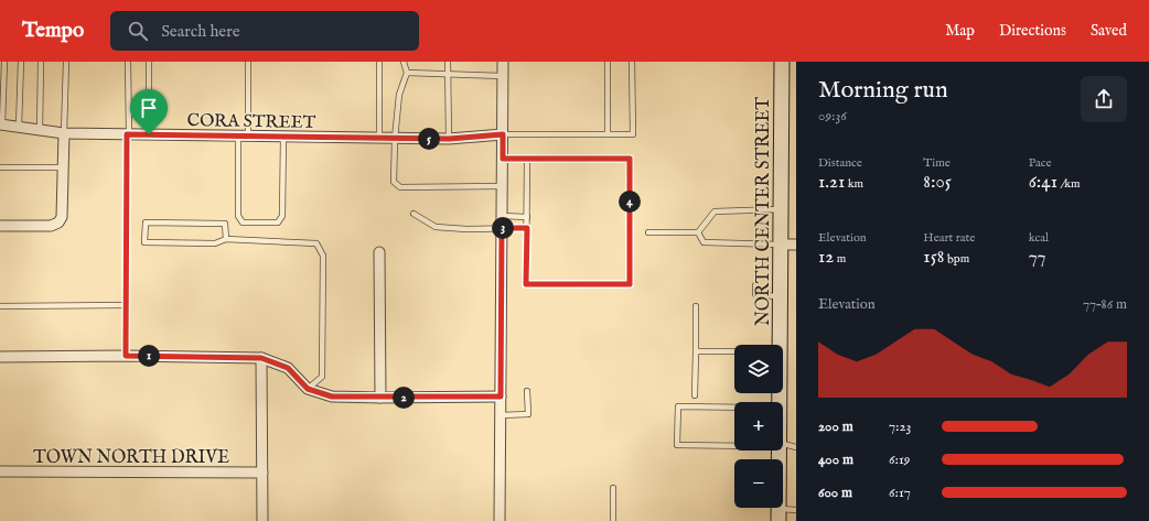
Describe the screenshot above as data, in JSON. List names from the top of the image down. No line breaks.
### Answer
{"streets":{"main road":["NORTH CENTER STREET"],"street":["CORA STREET","TOWN NORTH DRIVE"]},"page":{"header":"Tempo","search":"Search here","nav":["Map","Directions","Saved"],"heading":["Morning run","09:36"],"pins":["5","4","3","1","2"],"stats":[["Distance","1.21 km"],["Time","8:05"],["Pace","6:41 /km"],["Elevation","12 m"],["Heart rate","158 bpm"],["kcal","77"]],"chart":["Elevation","77–86 m"],"map_buttons":["+","−"],"list":[{"name":"200 m","note":"7:23"},{"name":"400 m","note":"6:19"},{"name":"600 m","note":"6:17"}]}}
